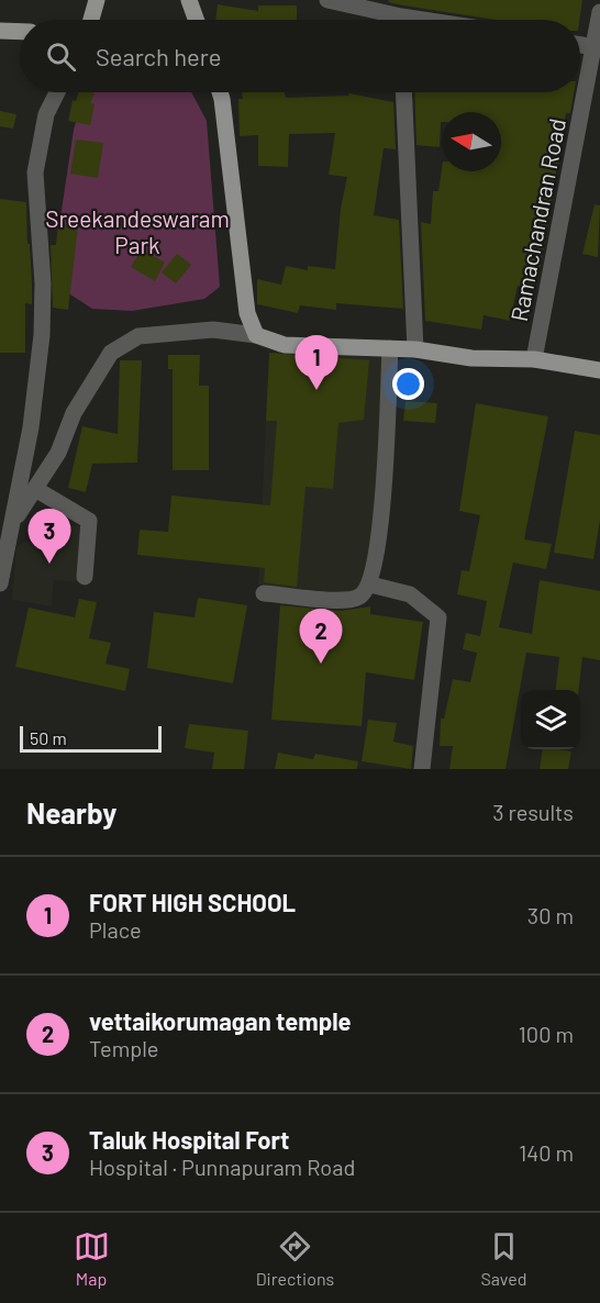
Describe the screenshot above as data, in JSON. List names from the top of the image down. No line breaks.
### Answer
{"streets":{"street":["Ramachandran Road"]},"parks":["Sreekandeswaram Park"],"scale_bar":"50 m","north":"left","page":{"search":"Search here","pins":["1","3","2"],"scale":"50 m","heading":["Nearby","3 results"],"list":[{"mark":"1","name":"FORT HIGH SCHOOL","note":"Place","value":"30 m"},{"mark":"2","name":"vettaikorumagan temple","note":"Temple","value":"100 m"},{"mark":"3","name":"Taluk Hospital Fort","note":"Hospital · Punnapuram Road","value":"140 m"}],"nav":["Map","Directions","Saved"]}}
